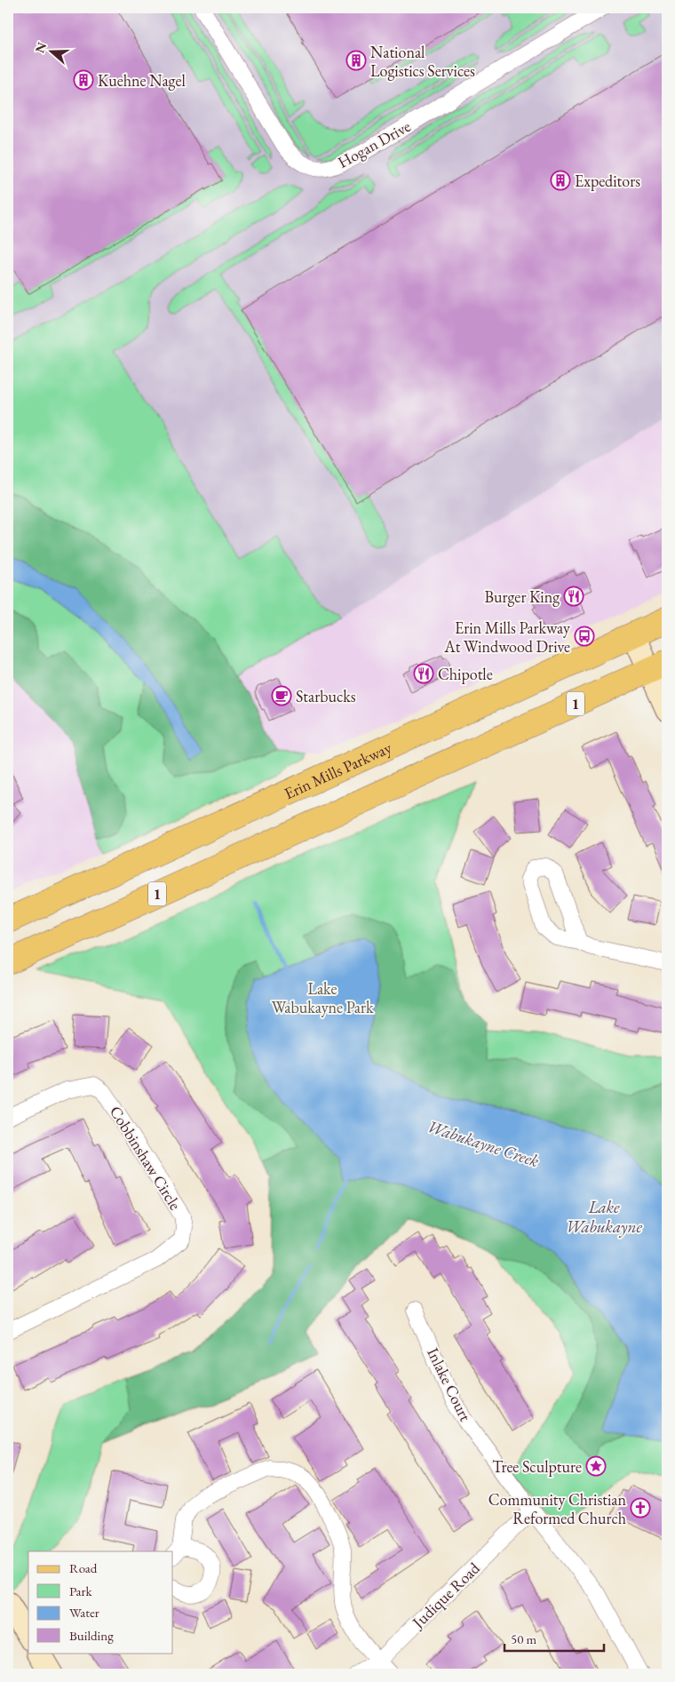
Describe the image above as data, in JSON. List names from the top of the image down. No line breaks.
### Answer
{"streets":{"main road":["1","Erin Mills Parkway"],"street":["Hogan Drive","Cobbinshaw Circle","Inlake Court","Judique Road"]},"crossings":[["Inlake Court","Judique Road"]],"water":["Wabukayne Creek","Lake Wabukayne"],"parks":["Lake Wabukayne Park"],"places":{"building":["National Logistics Services","Kuehne Nagel","Expeditors"],"restaurant":["Burger King","Chipotle"],"bus stop":["Erin Mills Parkway At Windwood Drive"],"cafe":["Starbucks"],"place":["Tree Sculpture"],"church":["Community Christian Reformed Church"]},"legend":["Road","Park","Water","Building"],"scale_bar":"50 m","north":"left"}
